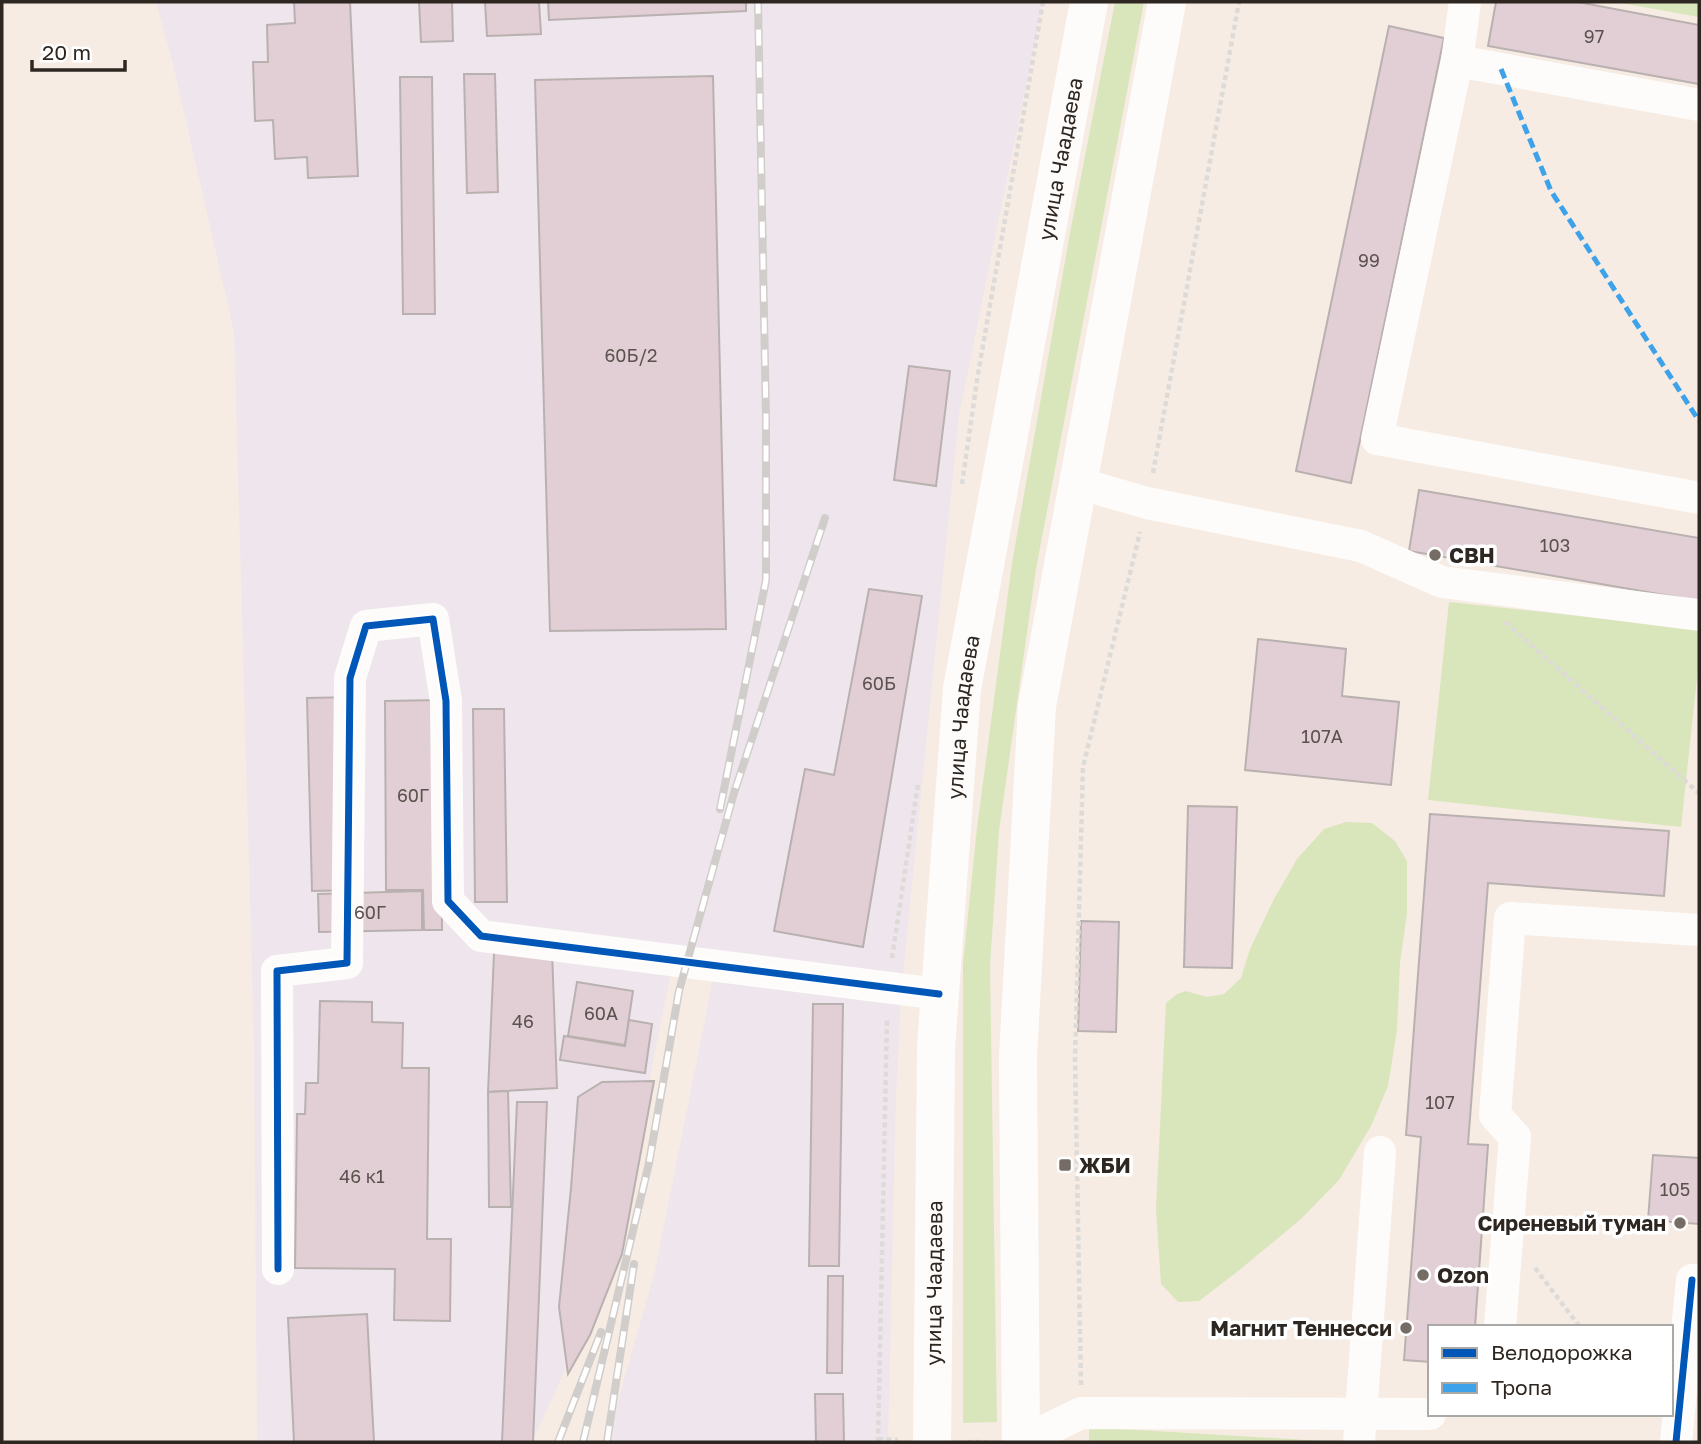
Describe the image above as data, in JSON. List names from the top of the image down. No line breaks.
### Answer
{"streets":{"main road":["улица Чаадаева"]},"places":{"other":["СВН","Сиреневый туман","Ozon","Магнит Теннесси"],"transit":["ЖБИ"]},"house_numbers":["97","99","60Б/2","103","60Б","107А","60Г","60Г","60А","46","107","46 к1","105"],"legend":["Велодорожка","Тропа"],"scale_bar":"20 m"}
